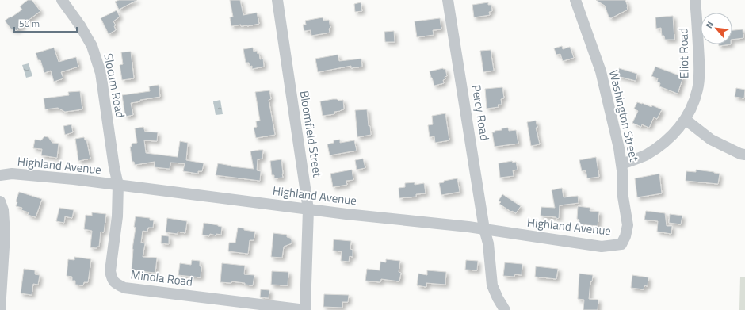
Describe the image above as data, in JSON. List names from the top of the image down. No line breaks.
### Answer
{"streets":{"street":["Eliot Road","Slocum Road","Percy Road","Washington Street","Bloomfield Street","Highland Avenue","Minola Road"]},"crossings":[["Eliot Road","Washington Street"],["Slocum Road","Highland Avenue"],["Slocum Road","Minola Road"],["Percy Road","Highland Avenue"],["Washington Street","Highland Avenue"],["Bloomfield Street","Highland Avenue"],["Bloomfield Street","Minola Road"],["Highland Avenue","Minola Road"]],"scale_bar":"50 m","north":"top left"}
